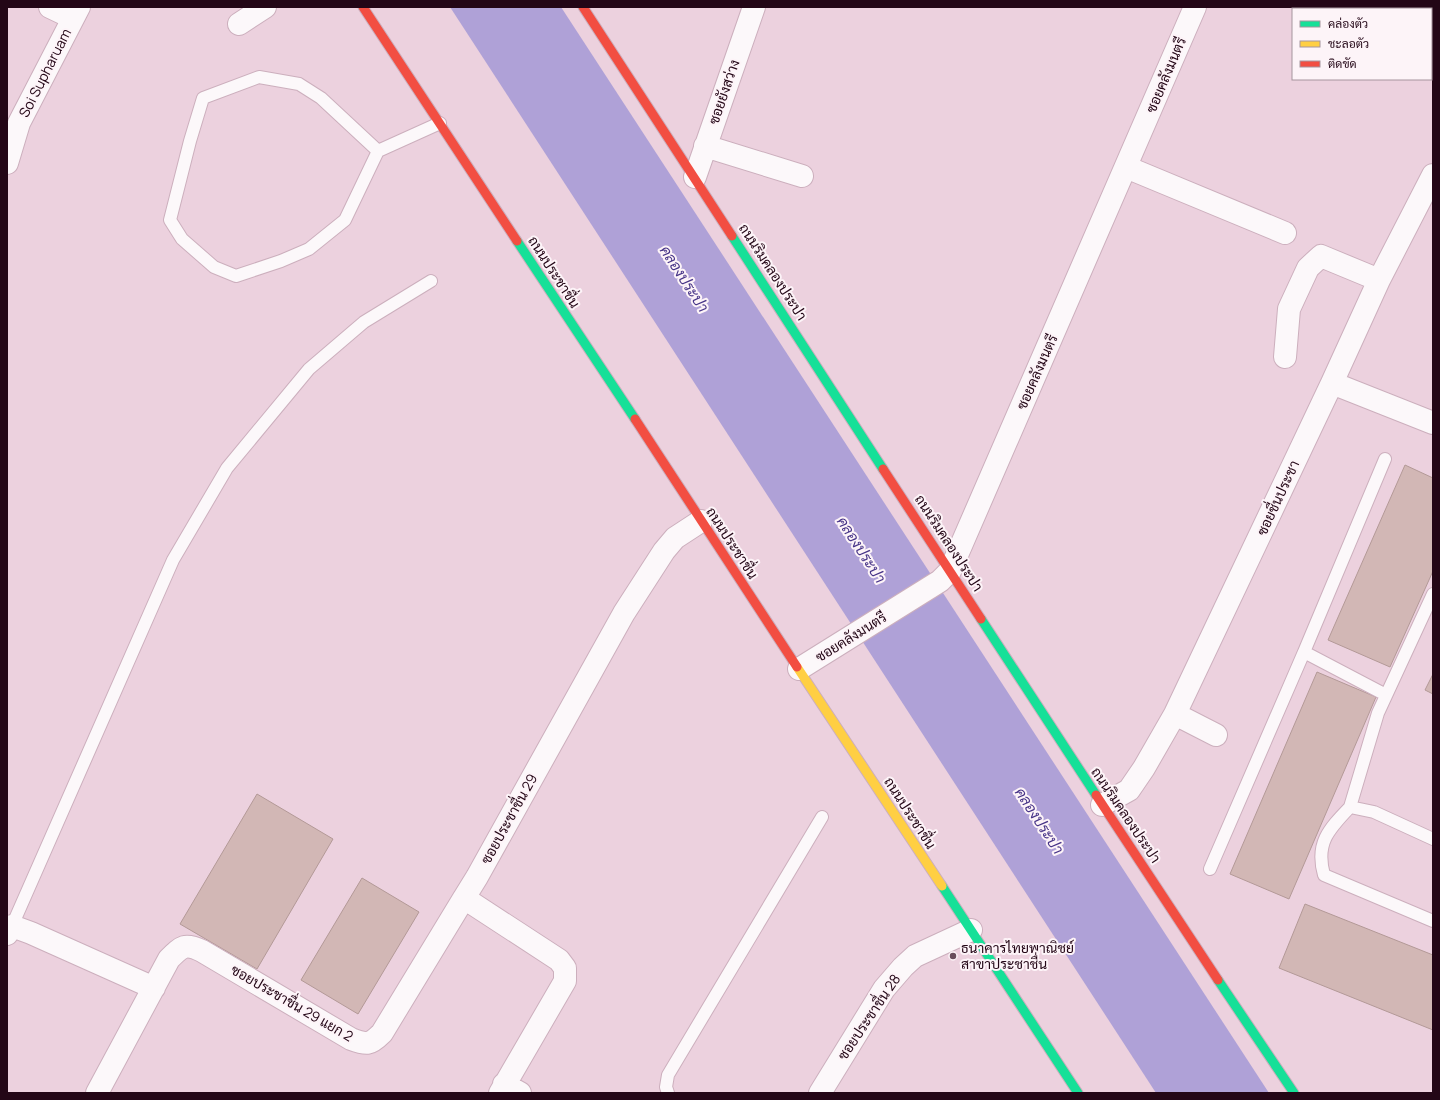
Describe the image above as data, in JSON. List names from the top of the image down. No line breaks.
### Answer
{"streets":{"main road":["ถนนประชาชื่น","ถนนริมคลองประปา"],"street":["Soi Supharuam","ซอยคลังมนตรี","ซอยยังสว่าง","ซอยชื่นประชา","ซอยประชาชื่น 29","ซอยประชาชื่น 29 แยก 2","ซอยประชาชื่น 28"]},"crossings":[["ซอยคลังมนตรี","ถนนประชาชื่น"],["ซอยคลังมนตรี","ถนนริมคลองประปา"],["ซอยยังสว่าง","ถนนริมคลองประปา"],["ถนนประชาชื่น","ซอยประชาชื่น 29"],["ถนนประชาชื่น","ซอยประชาชื่น 28"],["ถนนริมคลองประปา","ซอยชื่นประชา"],["ซอยประชาชื่น 29","ซอยประชาชื่น 29 แยก 2"]],"water":["คลองประปา"],"places":["ธนาคารไทยพาณิชย์ สาขาประชาชื่น"],"legend":["คล่องตัว","ชะลอตัว","ติดขัด"]}
